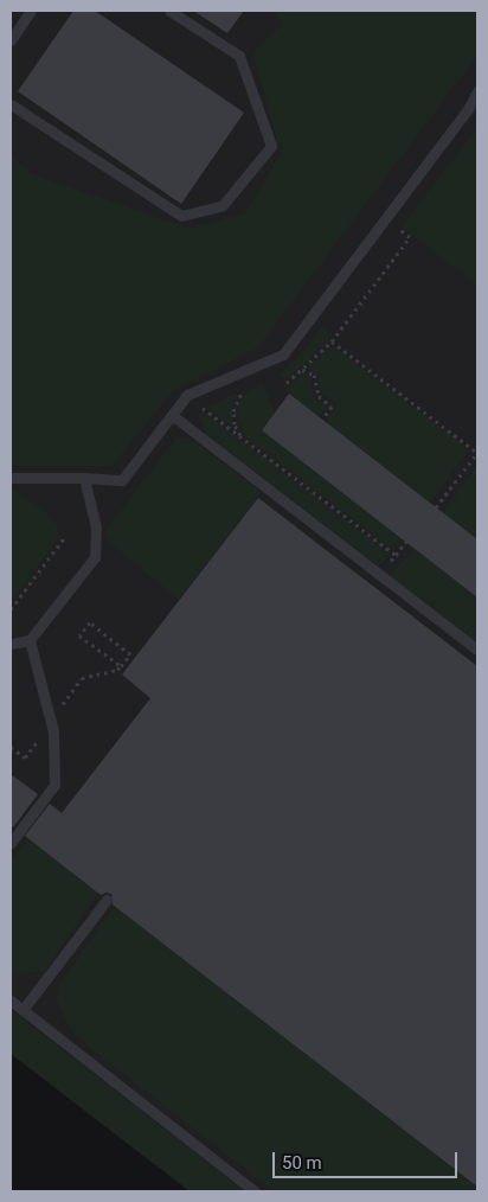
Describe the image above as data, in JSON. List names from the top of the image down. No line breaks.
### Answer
{"scale_bar":"50 m"}
